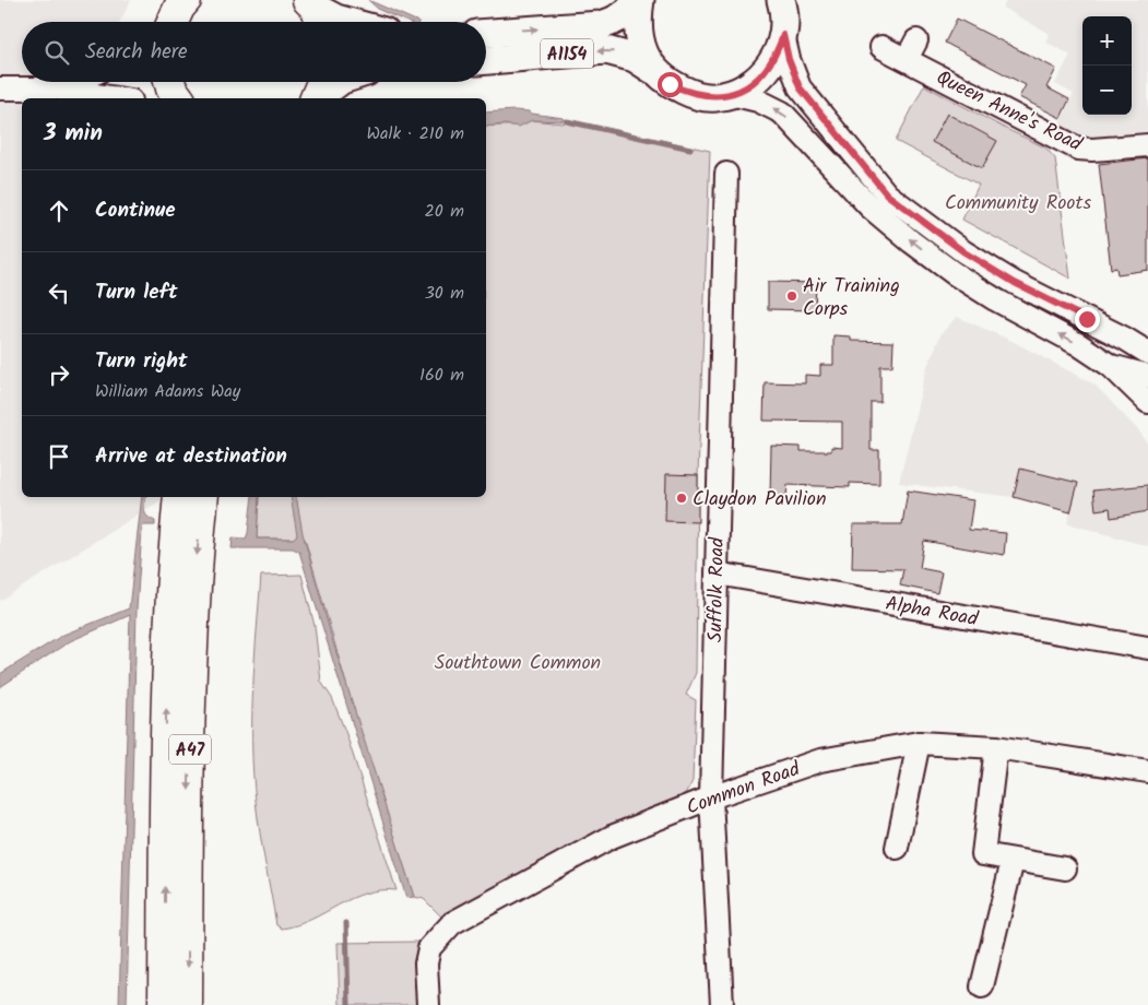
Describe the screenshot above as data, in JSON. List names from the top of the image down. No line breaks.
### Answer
{"streets":{"highway":["A47"],"main road":["A1154"],"street":["Queen Anne's Road","Suffolk Road","Alpha Road","Common Road"]},"crossings":[["Suffolk Road","Alpha Road"],["Suffolk Road","Common Road"]],"parks":["Community Roots","Southtown Common"],"places":["Air Training Corps","Claydon Pavilion"],"page":{"map_buttons":["+","−"],"search":"Search here","heading":["3 min","Walk · 210 m"],"list":[["Continue","20 m"],["Turn left","30 m"],["Turn right","William Adams Way","160 m"],"Arrive at destination"]}}
